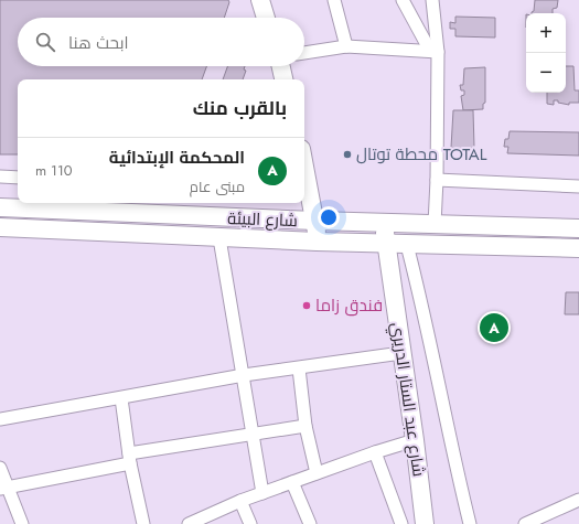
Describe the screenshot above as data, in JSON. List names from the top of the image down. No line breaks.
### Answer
{"streets":{"main road":["شارع البيئة","شارع عبد الستار الدريري"]},"crossings":[["شارع البيئة","شارع عبد الستار الدريري"]],"places":["محطة توتال TOTAL","فندق زاما"],"page":{"map_buttons":["+","−"],"search":"ابحث هنا","heading":"بالقرب منك","list":[{"mark":"A","name":"المحكمة الإبتدائية","note":"مبنى عام","value":"110 m"}],"pins":"A"}}
